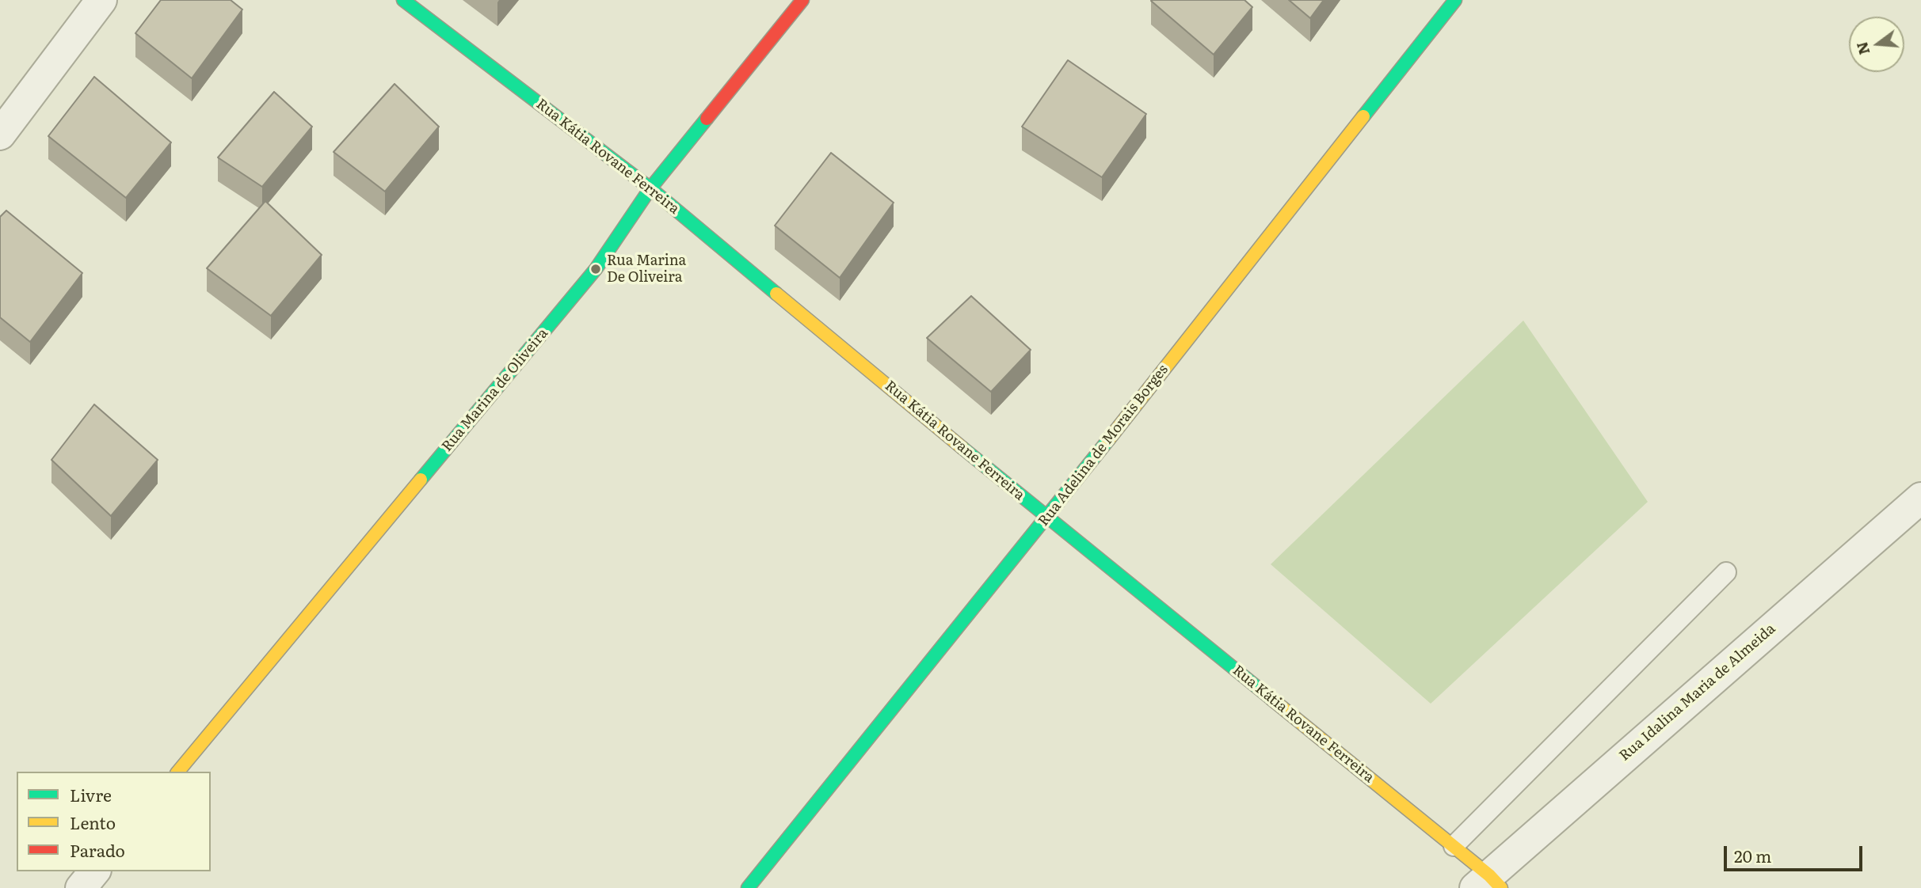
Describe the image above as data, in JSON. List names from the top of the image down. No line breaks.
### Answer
{"streets":{"street":["Rua Kátia Rovane Ferreira","Rua Marina de Oliveira","Rua Adelina de Morais Borges","Rua Idalina Maria de Almeida"]},"crossings":[["Rua Kátia Rovane Ferreira","Rua Marina de Oliveira"],["Rua Kátia Rovane Ferreira","Rua Adelina de Morais Borges"],["Rua Kátia Rovane Ferreira","Rua Idalina Maria de Almeida"]],"places":["Rua Marina De Oliveira"],"legend":["Livre","Lento","Parado"],"scale_bar":"20 m","north":"left"}
